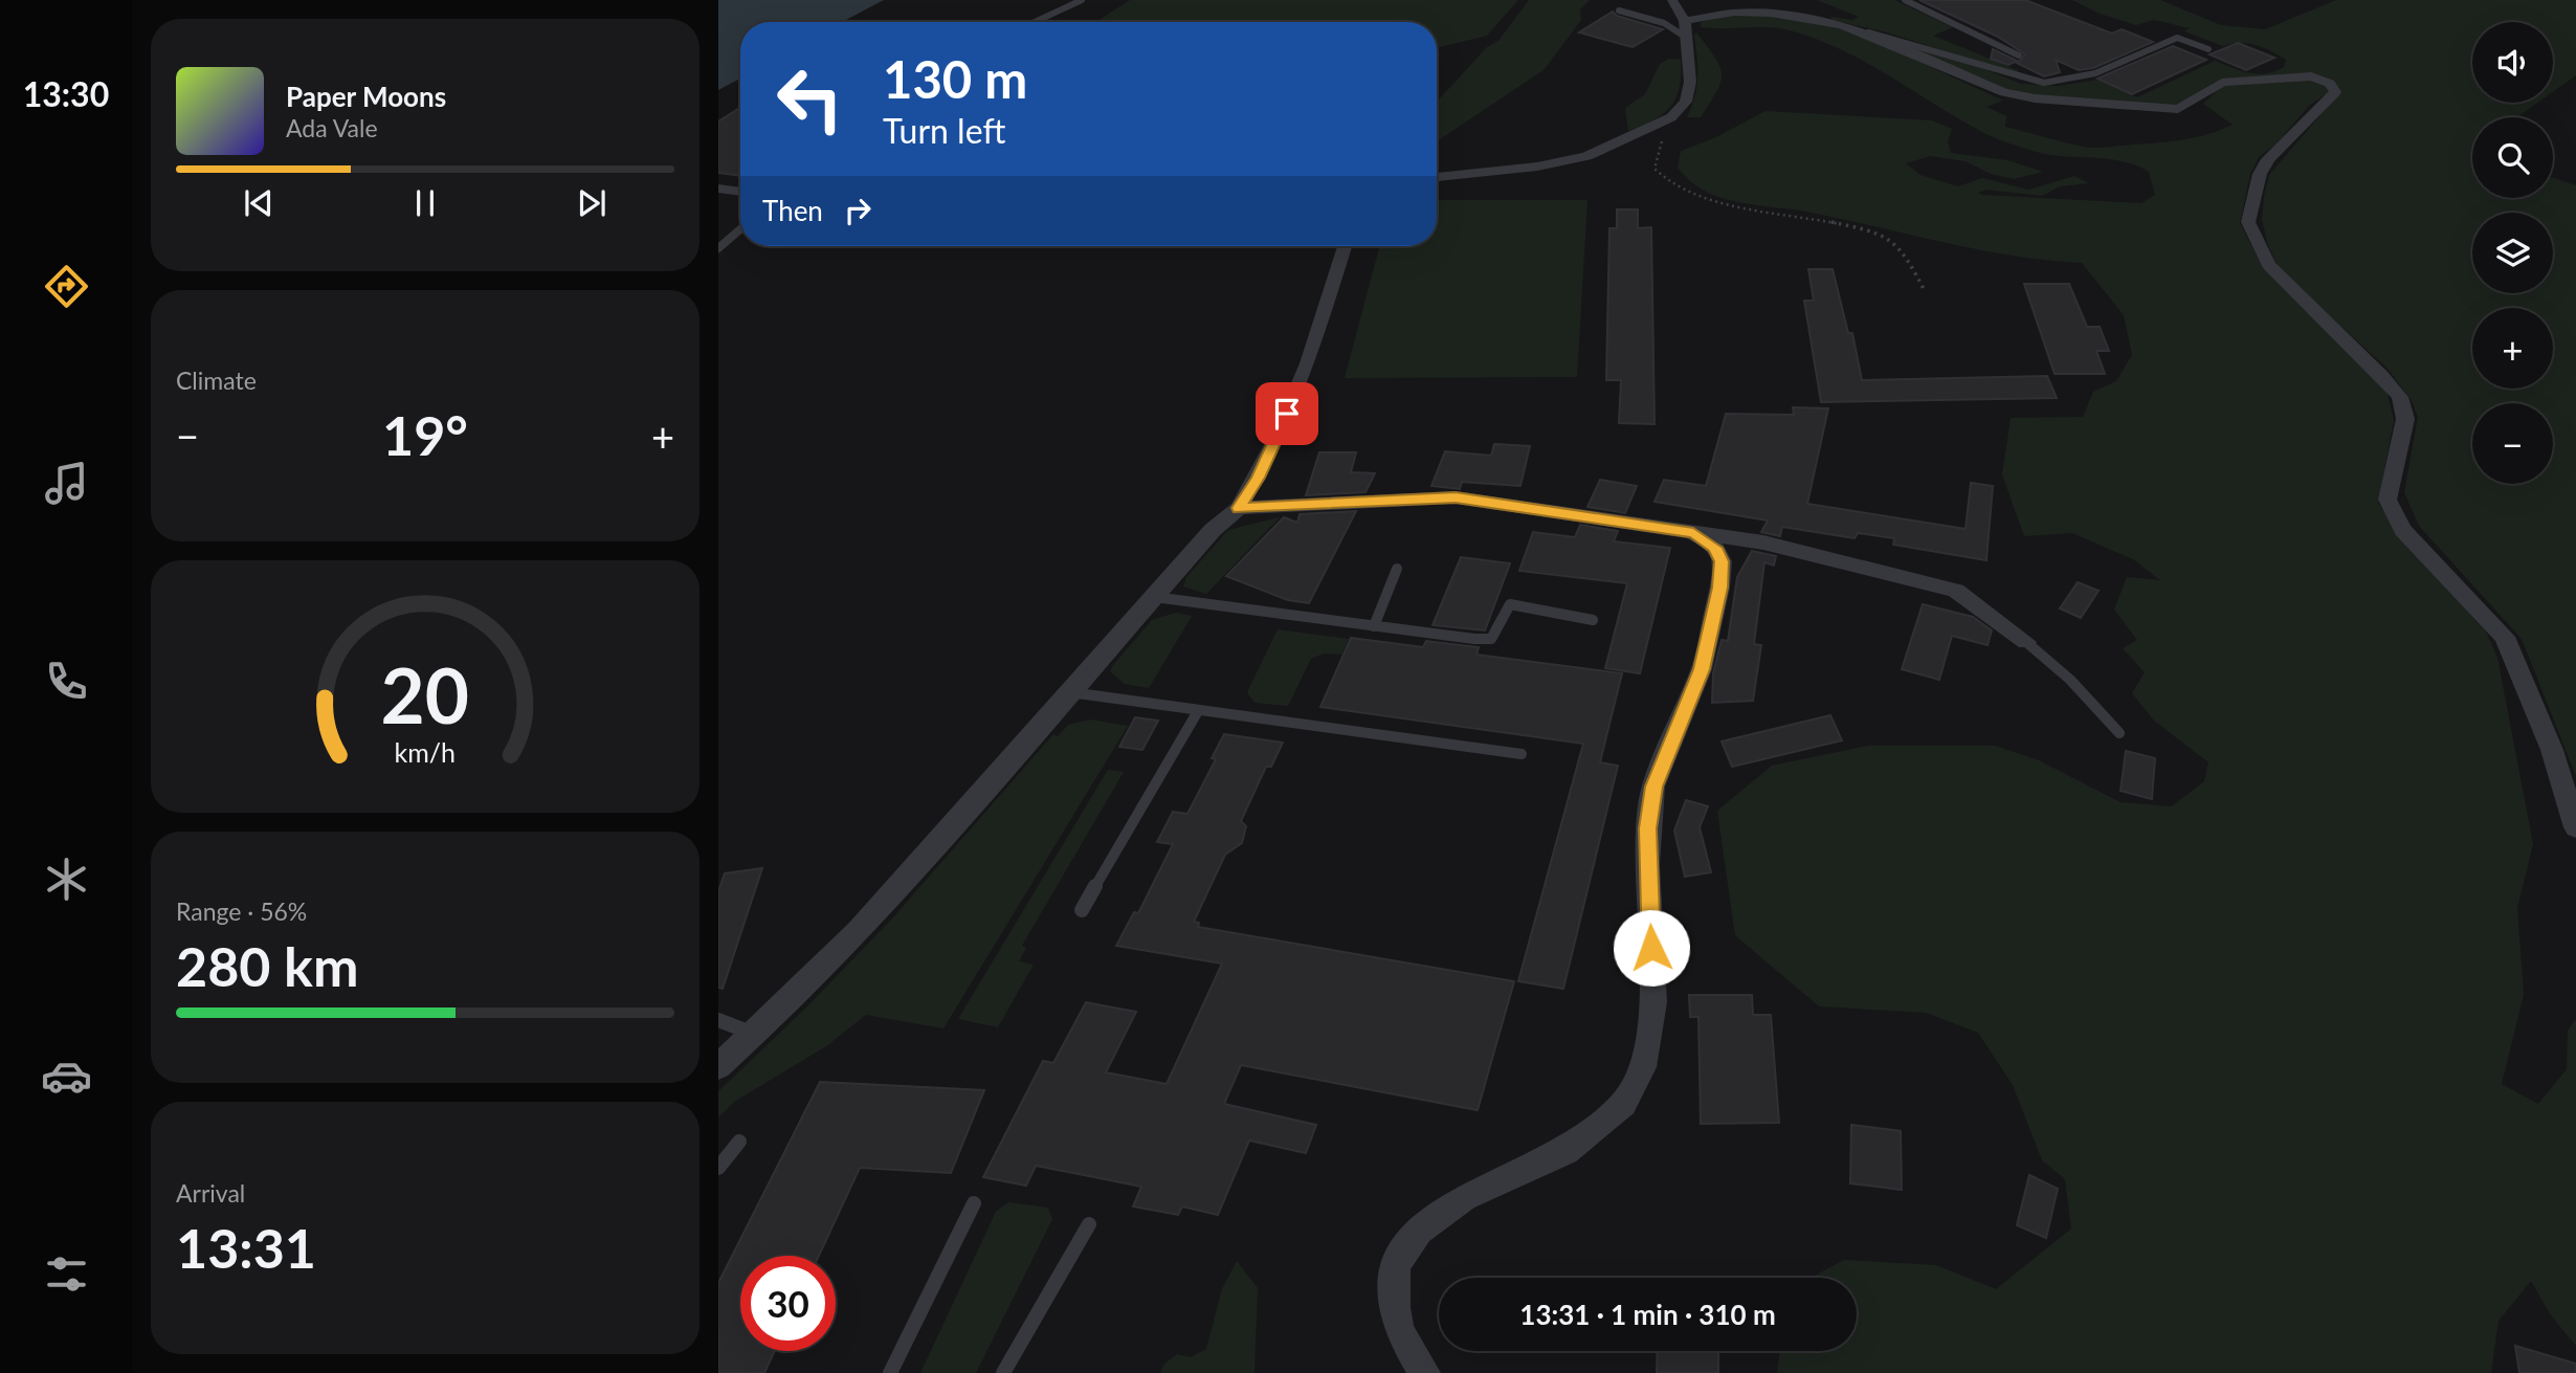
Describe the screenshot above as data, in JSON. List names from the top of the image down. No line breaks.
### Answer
{"page":{"tabs":"13:30","map_buttons":["+","−"],"turn":["130 m","Turn left"],"song":["Paper Moons","Ada Vale"],"then":"Then","tile":["Climate",["Range · 56%","280 km"],["Arrival","13:31"]],"heat":["−","19°","+"],"limit":"30","trip":"13:31 · 1 min · 310 m","gauge":["20","km/h"]}}
